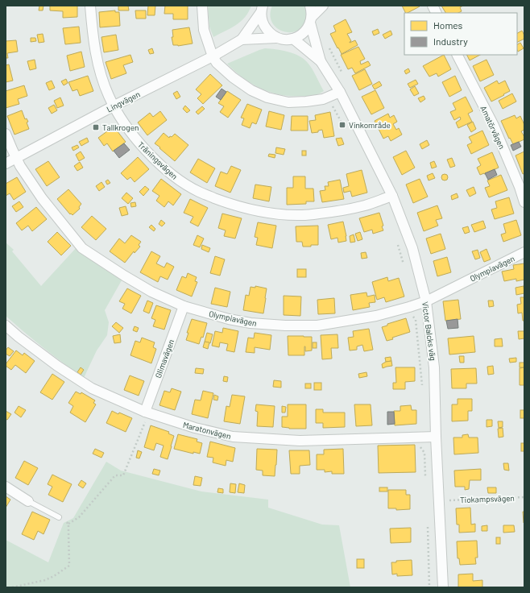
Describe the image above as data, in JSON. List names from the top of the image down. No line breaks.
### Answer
{"streets":{"street":["Lingvägen","Amatörvägen","Träningsvägen","Olympiavägen","Victor Balcks väg","Glimavägen","Maratonvägen"],"path":["Tiokampsvägen"]},"crossings":[["Lingvägen","Träningsvägen"],["Lingvägen","Olympiavägen"],["Lingvägen","Victor Balcks väg"],["Träningsvägen","Victor Balcks väg"],["Olympiavägen","Victor Balcks väg"],["Olympiavägen","Glimavägen"],["Victor Balcks väg","Maratonvägen"],["Glimavägen","Maratonvägen"]],"places":{"transit":["Vinkområde","Tallkrogen"]},"legend":["Homes","Industry"]}
